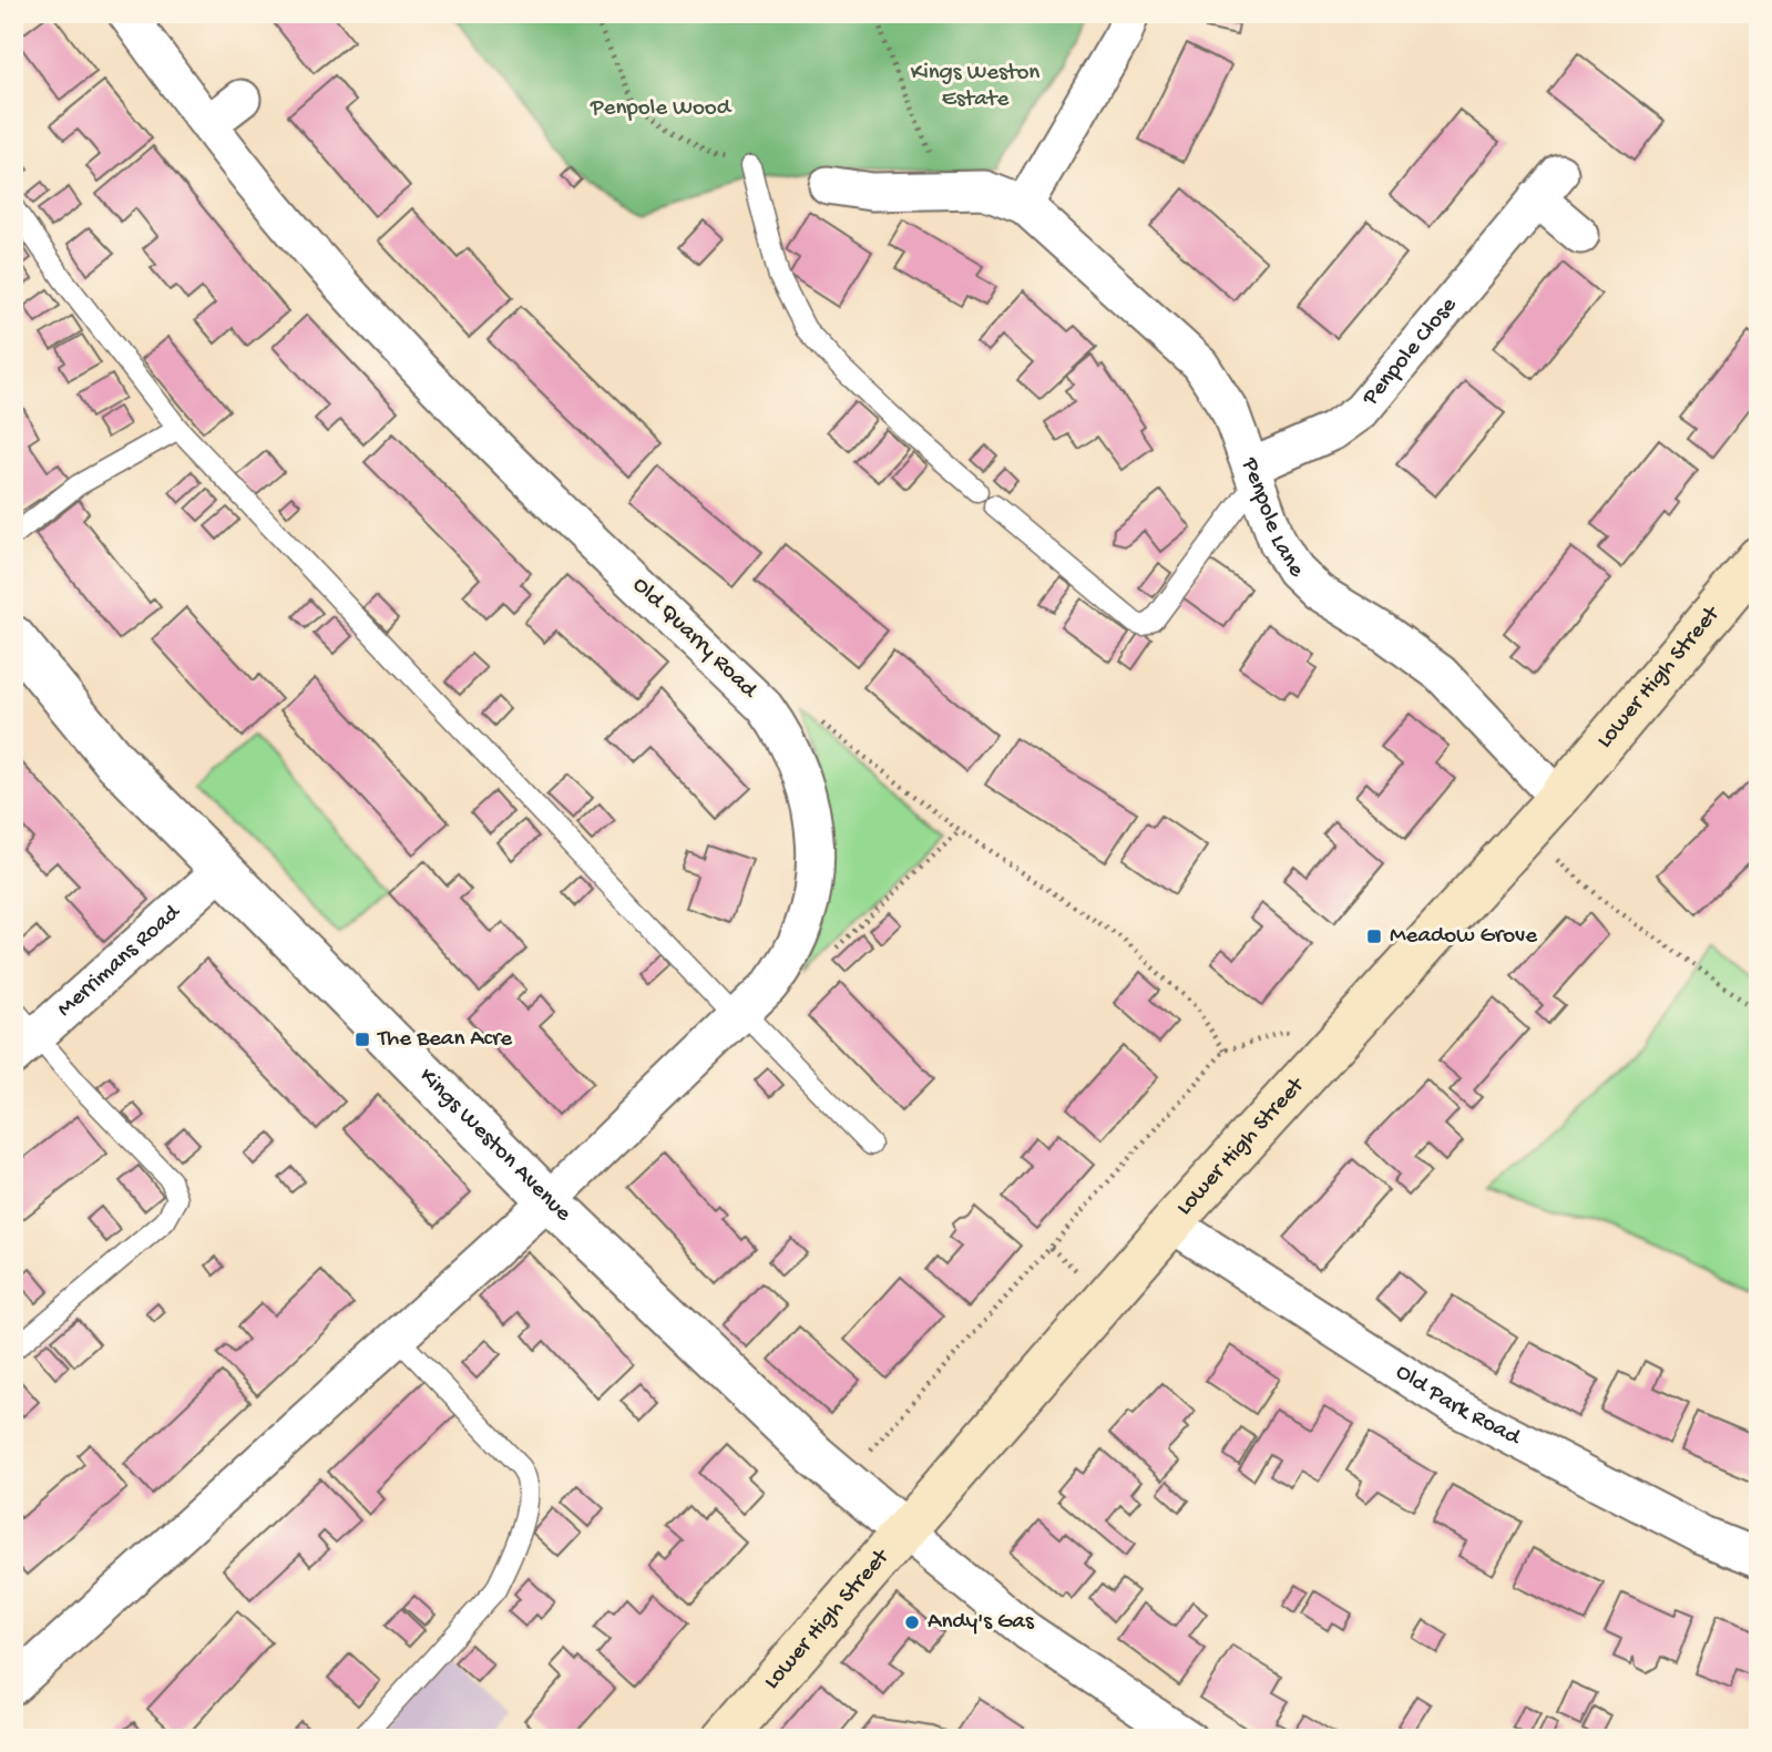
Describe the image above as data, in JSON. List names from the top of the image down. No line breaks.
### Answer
{"streets":{"main road":["Lower High Street"],"street":["Penpole Close","Penpole Lane","Old Quarry Road","Merrimans Road","Kings Weston Avenue","Old Park Road"]},"crossings":[["Penpole Close","Penpole Lane"],["Penpole Lane","Lower High Street"],["Old Quarry Road","Kings Weston Avenue"],["Lower High Street","Kings Weston Avenue"],["Lower High Street","Old Park Road"],["Merrimans Road","Kings Weston Avenue"]],"parks":["Kings Weston Estate","Penpole Wood"],"places":{"transit":["Meadow Grove","The Bean Acre"],"other":["Andy's Gas"]}}
